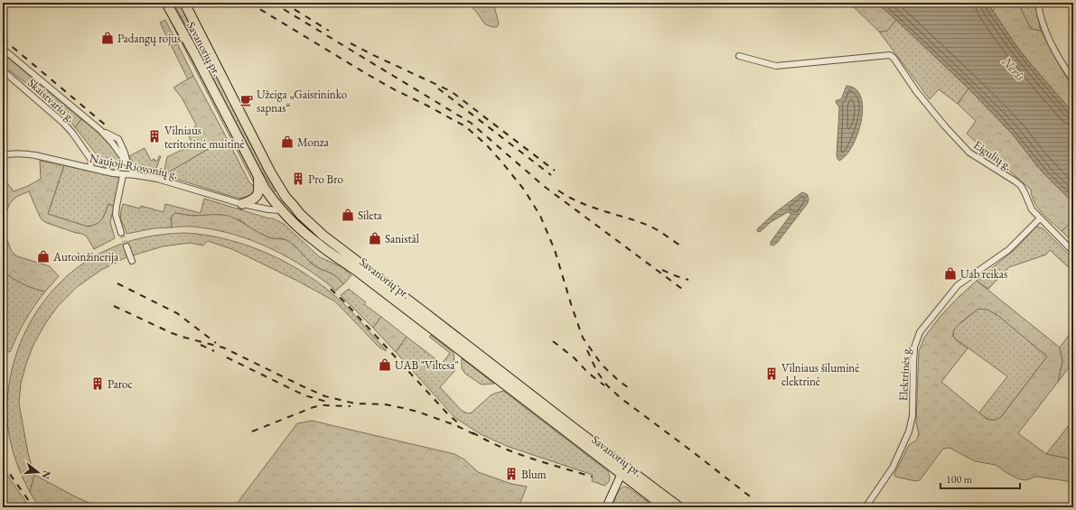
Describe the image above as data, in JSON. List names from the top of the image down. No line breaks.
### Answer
{"streets":{"highway":["Savanorių pr."],"street":["Skaistvario g.","Eigulių g.","Naujoji Riovonių g.","Elektrinės g."]},"crossings":[["Savanorių pr.","Naujoji Riovonių g."],["Skaistvario g.","Naujoji Riovonių g."],["Eigulių g.","Elektrinės g."]],"water":["Neris"],"places":{"shop":["Padangų rojus","Monza","Sileta","Sanistål","Autoinžinerija","Uab reikas","UAB \"Viltesa\""],"cafe":["Užeiga „Gaisrininko sapnas“"],"building":["Vilniaus teritorinė muitinė","Pro Bro","Vilniaus šiluminė elektrinė","Paroc","Blum"]},"scale_bar":"100 m","north":"right"}
